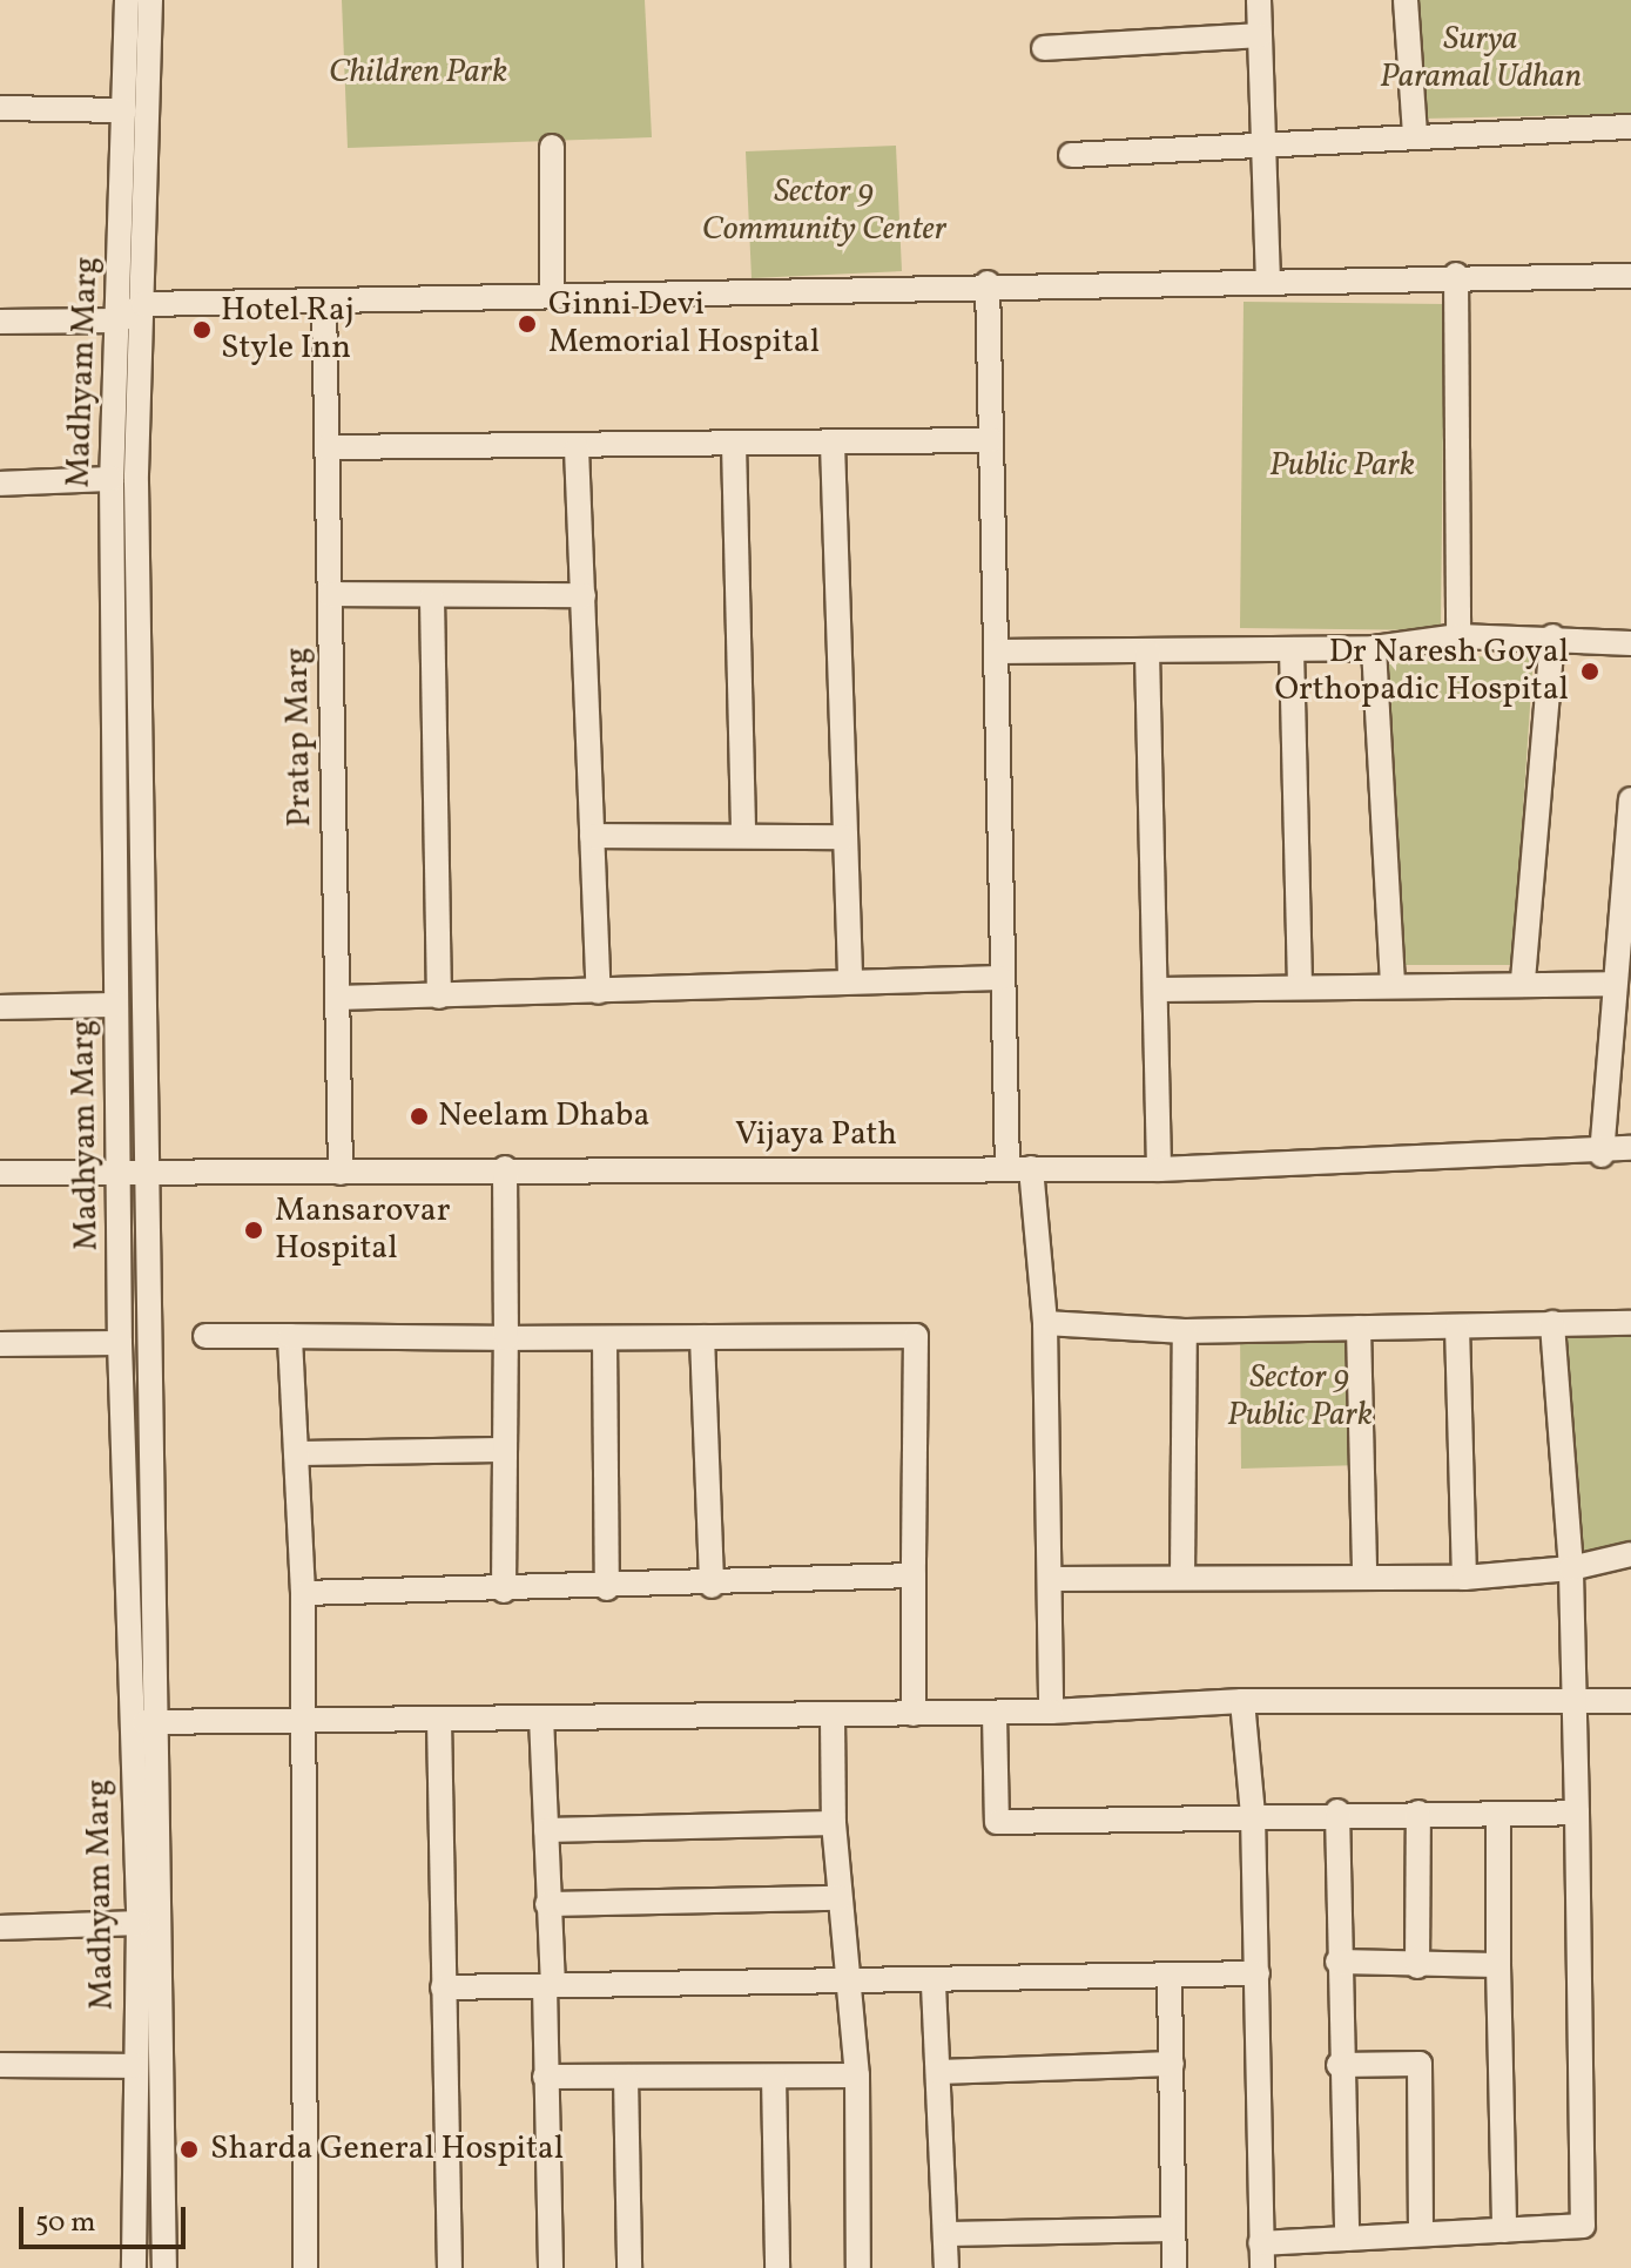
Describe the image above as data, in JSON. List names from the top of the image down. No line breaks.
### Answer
{"streets":{"street":["Madhyam Marg","Pratap Marg","Vijaya Path"]},"crossings":[["Madhyam Marg","Vijaya Path"],["Pratap Marg","Vijaya Path"]],"parks":["Surya Paramal Udhan","Children Park","Sector 9 Community Center","Public Park","Sector 9 Public Park"],"places":["Ginni Devi Memorial Hospital","Hotel Raj Style Inn","Dr Naresh Goyal Orthopadic Hospital","Neelam Dhaba","Mansarovar Hospital","Sharda General Hospital"],"scale_bar":"50 m"}
